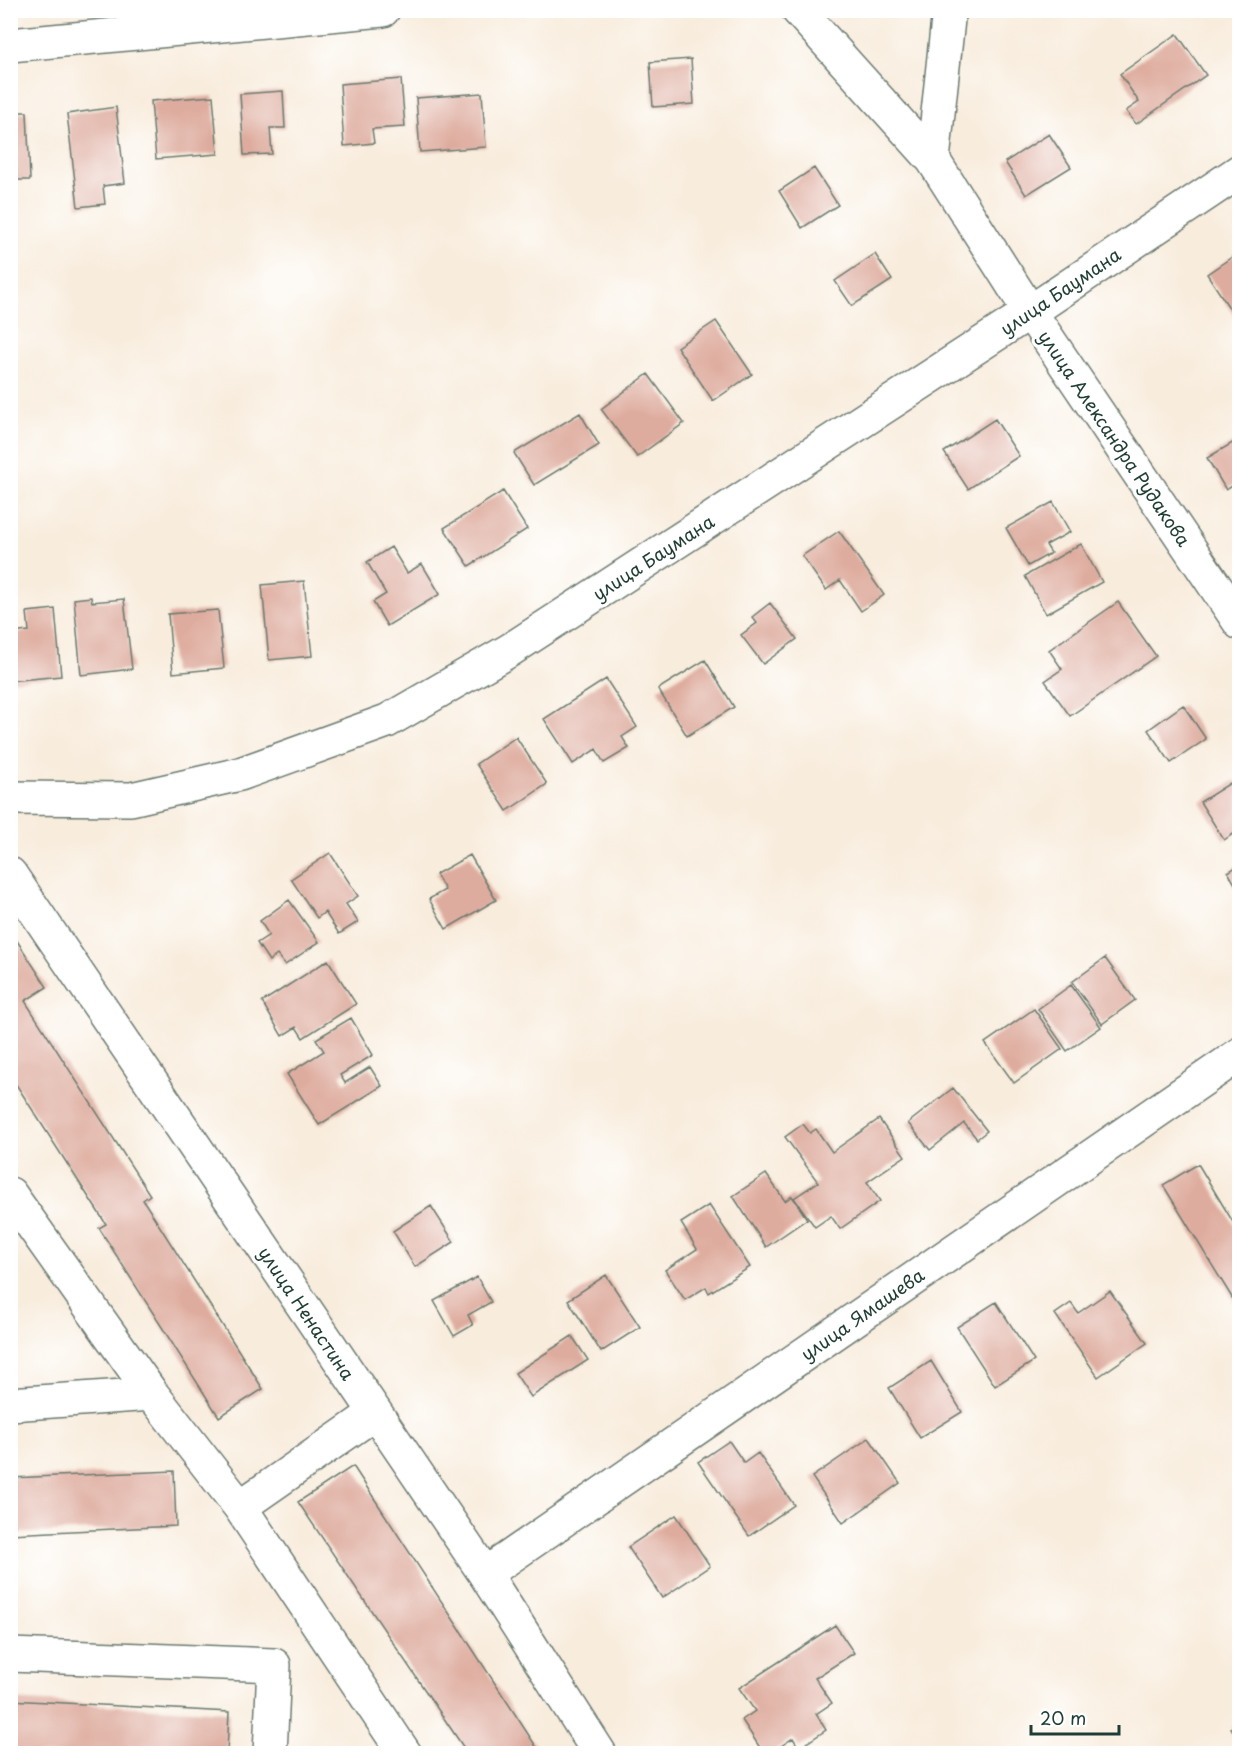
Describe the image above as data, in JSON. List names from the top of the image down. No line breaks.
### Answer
{"streets":{"street":["улица Баумана","улица Александра Рудакова","улица Ненастина","улица Ямашева"]},"crossings":[["улица Баумана","улица Александра Рудакова"],["улица Ненастина","улица Ямашева"]],"scale_bar":"20 m"}
